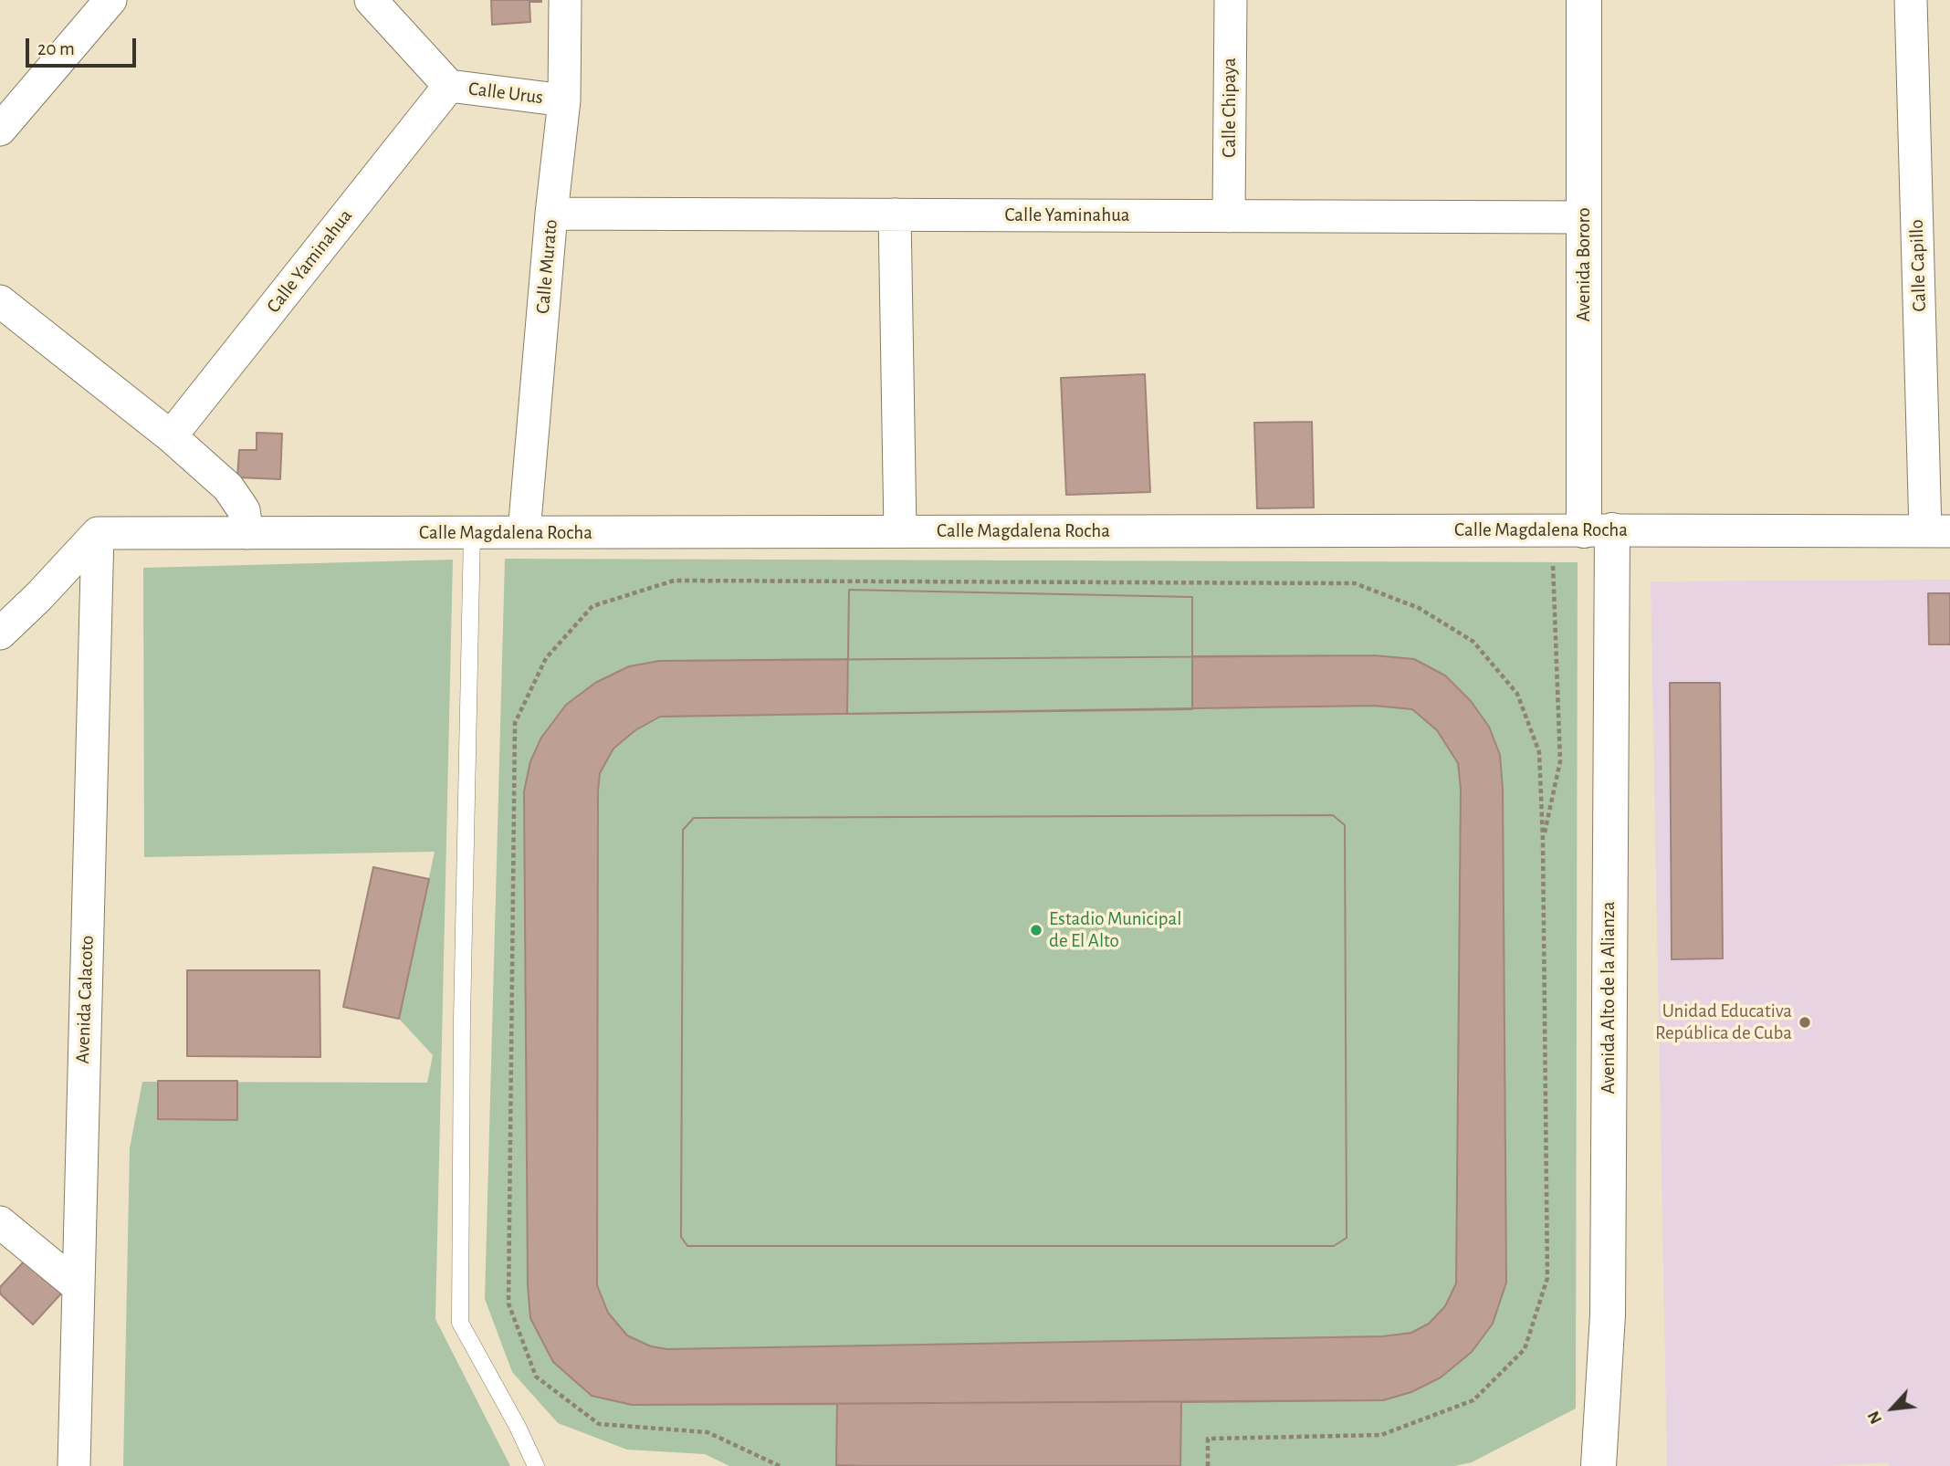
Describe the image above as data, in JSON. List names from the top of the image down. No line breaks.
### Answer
{"streets":{"street":["Calle Urus","Calle Chipaya","Calle Yaminahua","Avenida Bororo","Calle Capillo","Calle Murato","Calle Magdalena Rocha","Avenida Alto de la Alianza","Avenida Calacoto"]},"crossings":[["Calle Urus","Calle Yaminahua"],["Calle Urus","Calle Murato"],["Calle Chipaya","Calle Yaminahua"],["Calle Yaminahua","Avenida Bororo"],["Calle Yaminahua","Calle Murato"],["Avenida Bororo","Calle Magdalena Rocha"],["Avenida Bororo","Avenida Alto de la Alianza"],["Calle Capillo","Calle Magdalena Rocha"],["Calle Murato","Calle Magdalena Rocha"],["Calle Magdalena Rocha","Avenida Alto de la Alianza"],["Calle Magdalena Rocha","Avenida Calacoto"]],"places":["Estadio Municipal de El Alto","Unidad Educativa República de Cuba"],"scale_bar":"20 m","north":"bottom left"}
